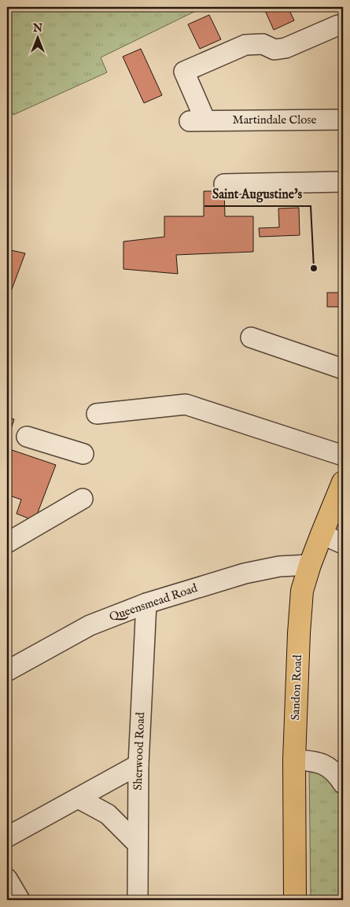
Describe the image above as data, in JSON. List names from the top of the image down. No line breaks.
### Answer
{"streets":{"highway":["Sandon Road"],"street":["Martindale Close","Queensmead Road","Sherwood Road"]},"crossings":[["Queensmead Road","Sandon Road"],["Queensmead Road","Sherwood Road"]],"places":["Saint Augustine's"],"north":"top"}
